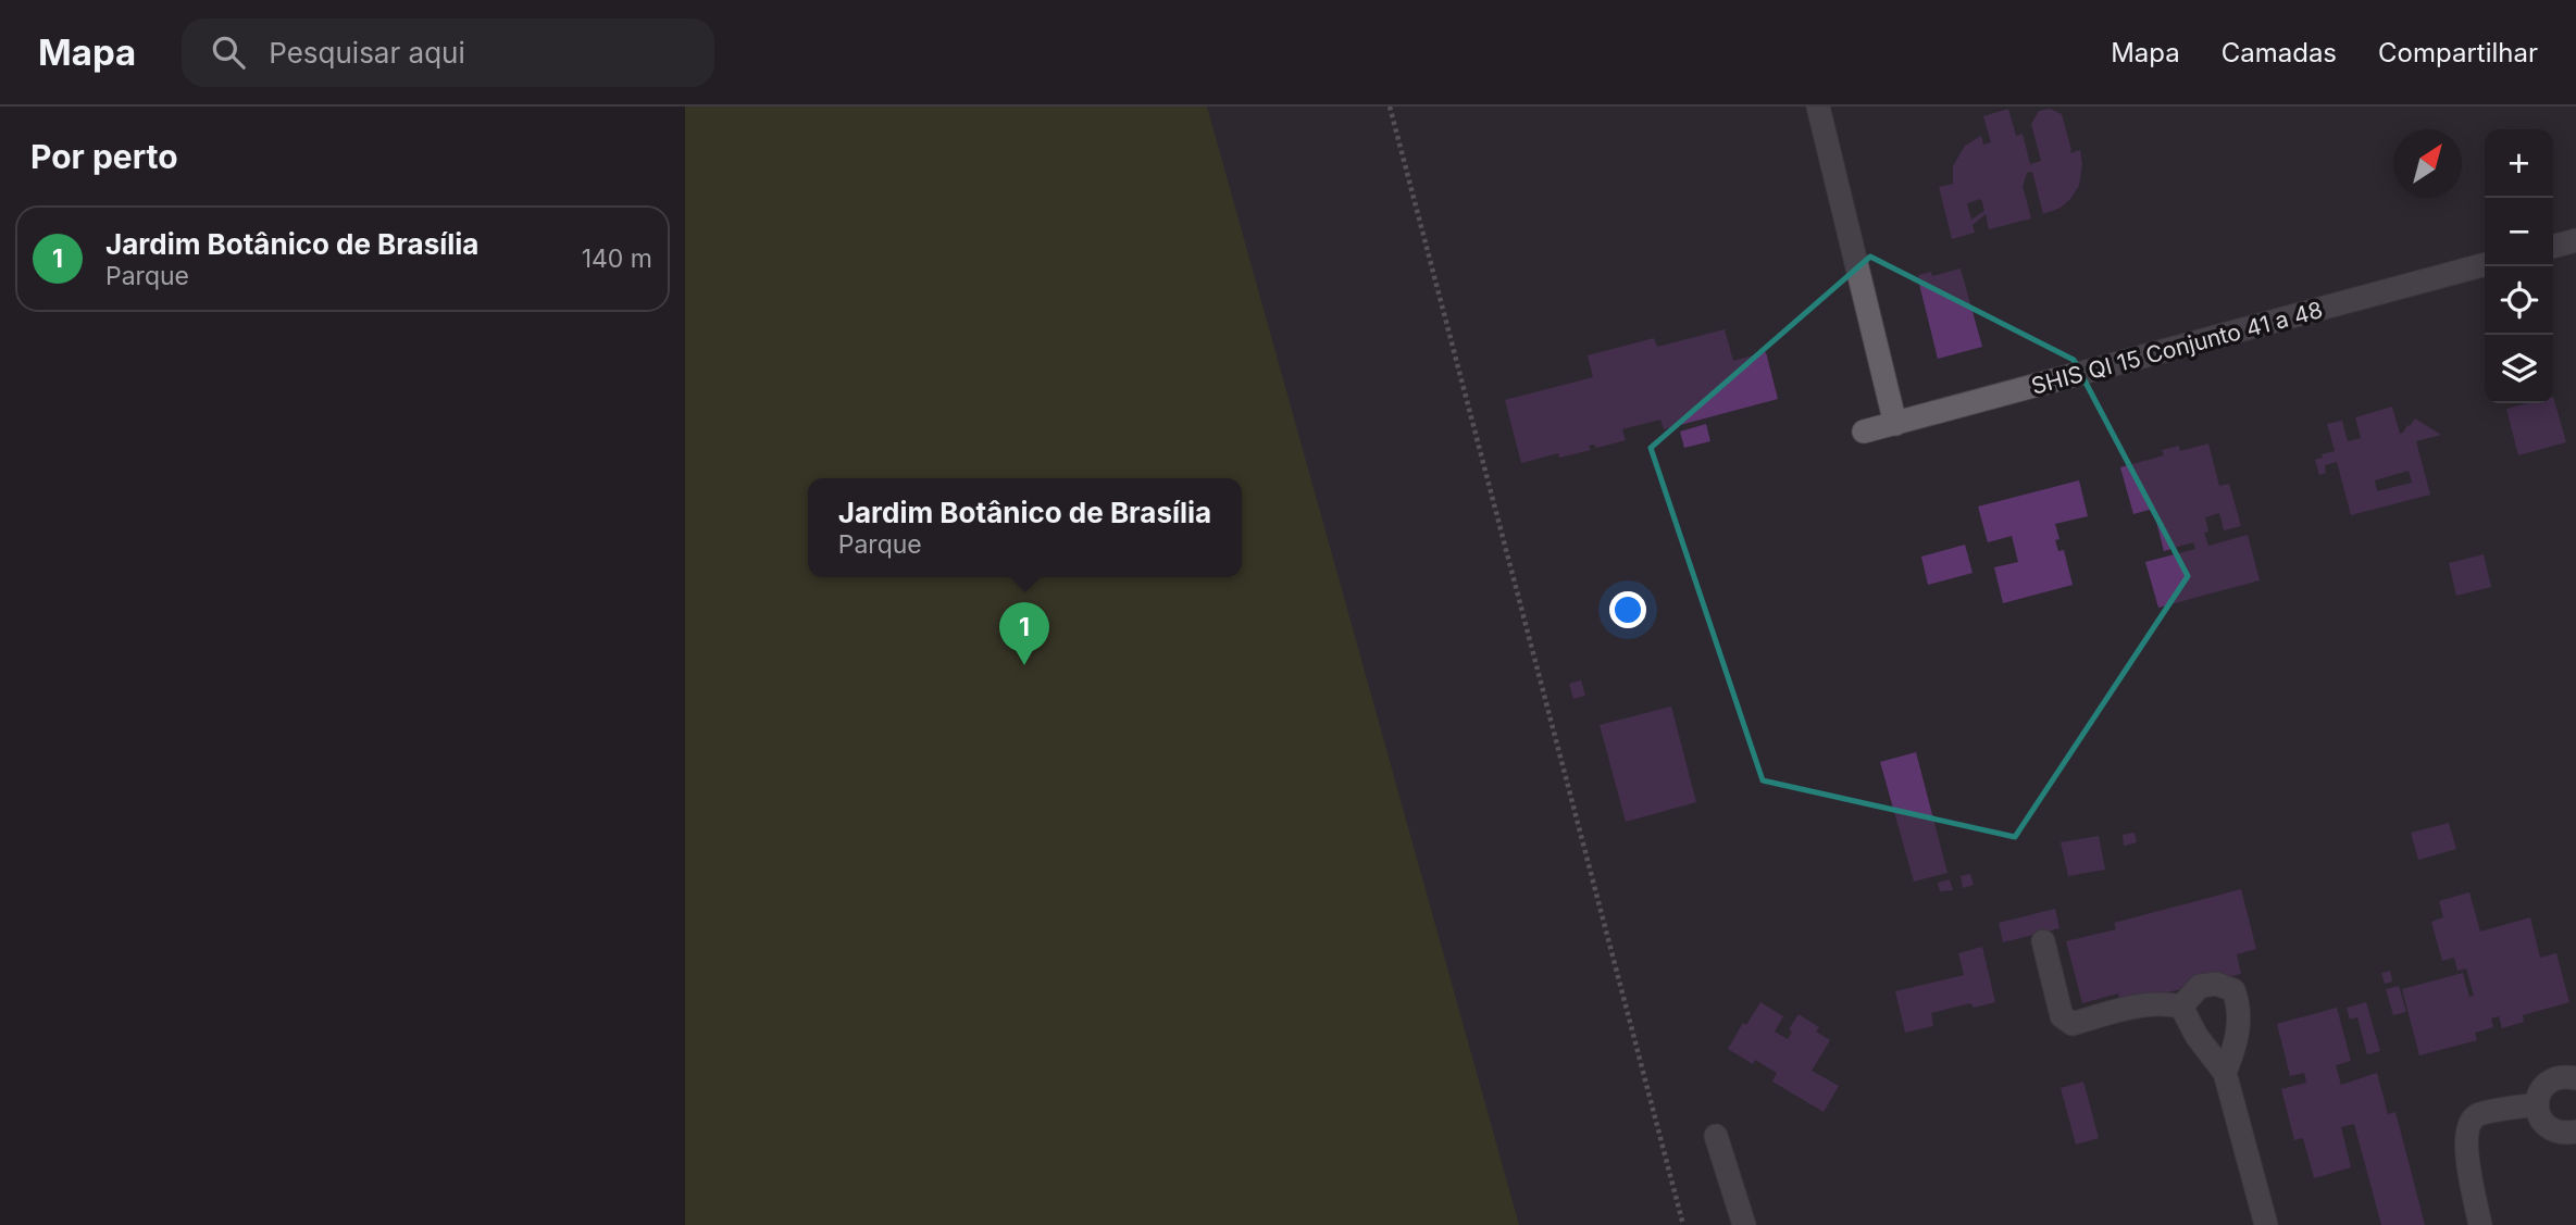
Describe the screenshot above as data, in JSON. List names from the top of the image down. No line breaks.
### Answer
{"streets":{"street":["SHIS QI 15 Conjunto 41 a 48"]},"north":"top right","page":{"header":"Mapa","search":"Pesquisar aqui","nav":["Mapa","Camadas","Compartilhar"],"heading":"Por perto","map_buttons":["+","−"],"list":[{"mark":"1","name":"Jardim Botânico de Brasília","note":"Parque","value":"140 m"}],"popup":["Jardim Botânico de Brasília","Parque"],"pins":"1"}}
